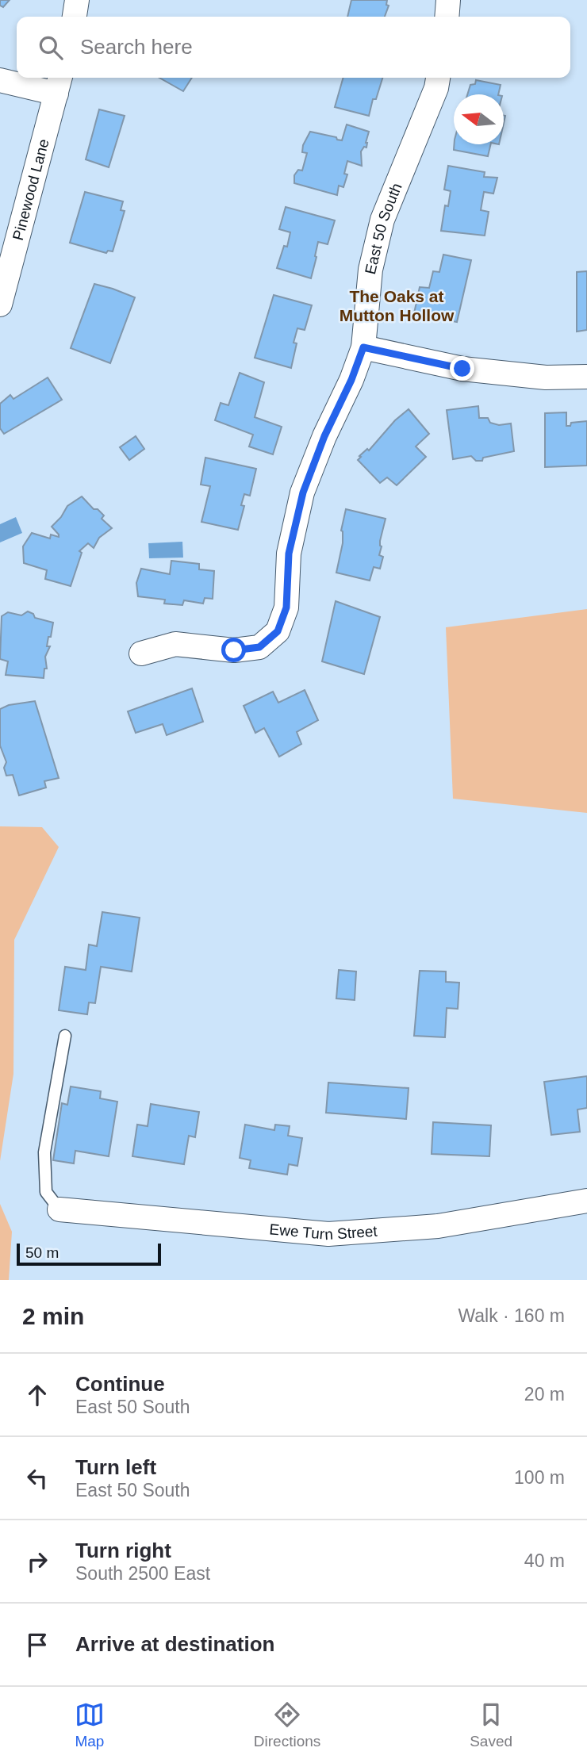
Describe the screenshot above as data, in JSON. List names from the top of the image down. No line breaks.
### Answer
{"streets":{"street":["Pinewood Lane","East 50 South","Ewe Turn Street"]},"districts":["The Oaks at Mutton Hollow"],"scale_bar":"50 m","north":"left","page":{"search":"Search here","scale":"50 m","heading":["2 min","Walk · 160 m"],"list":[["Continue","East 50 South","20 m"],["Turn left","East 50 South","100 m"],["Turn right","South 2500 East","40 m"],"Arrive at destination"],"nav":["Map","Directions","Saved"]}}
